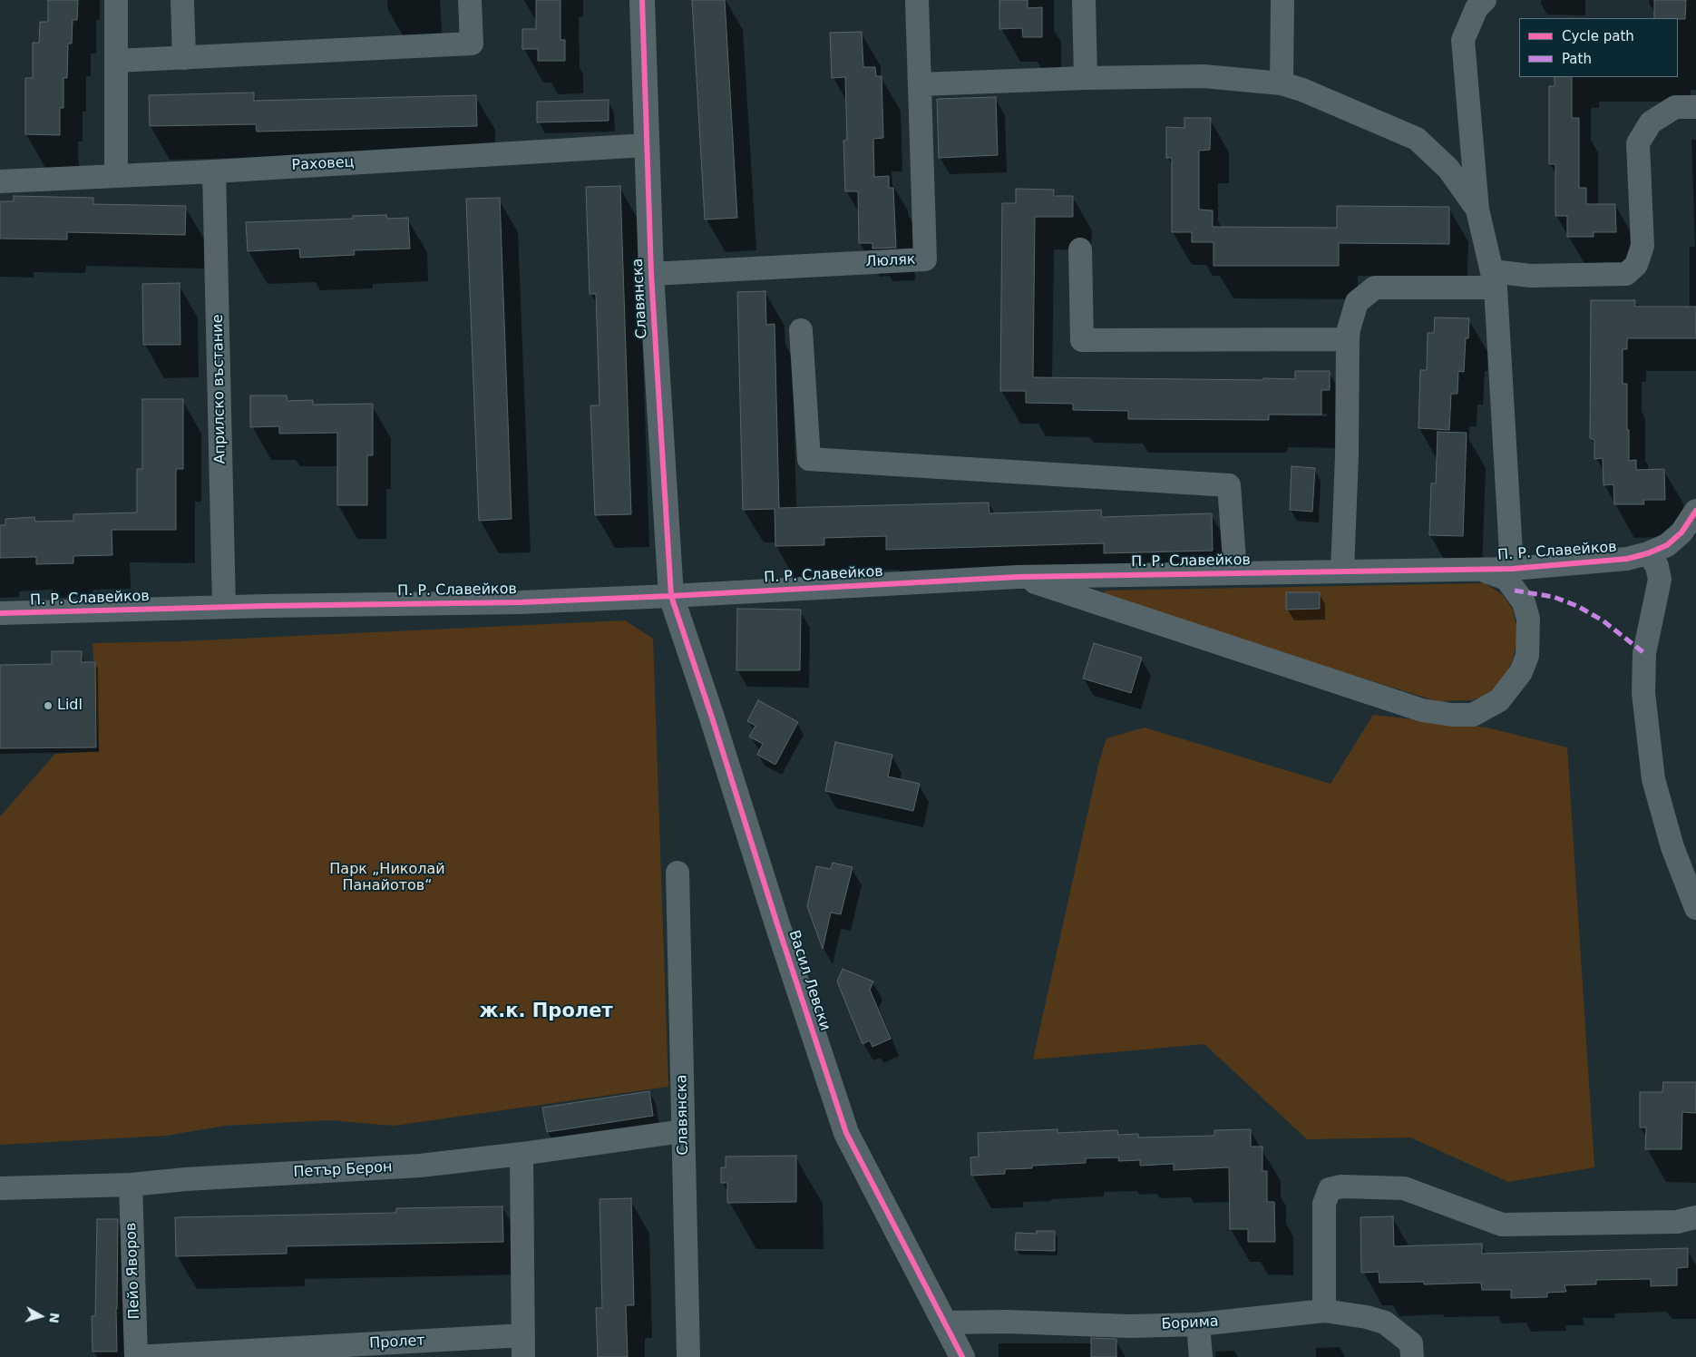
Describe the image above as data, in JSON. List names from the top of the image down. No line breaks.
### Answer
{"streets":{"street":["Раховец","Люляк","Славянска","Априлско въстание","П. Р. Славейков","Васил Левски","Петър Берон","Пейо Яворов","Борима","Пролет"]},"crossings":[["Раховец","Славянска"],["Раховец","Априлско въстание"],["Люляк","Славянска"],["Славянска","П. Р. Славейков"],["Славянска","Васил Левски"],["Славянска","Петър Берон"],["Априлско въстание","П. Р. Славейков"],["П. Р. Славейков","Васил Левски"],["Васил Левски","Борима"],["Петър Берон","Пейо Яворов"],["Пейо Яворов","Пролет"]],"districts":["ж.к. Пролет"],"parks":["Парк „Николай Панайотов“"],"places":["Lidl"],"legend":["Cycle path","Path"],"north":"right"}
